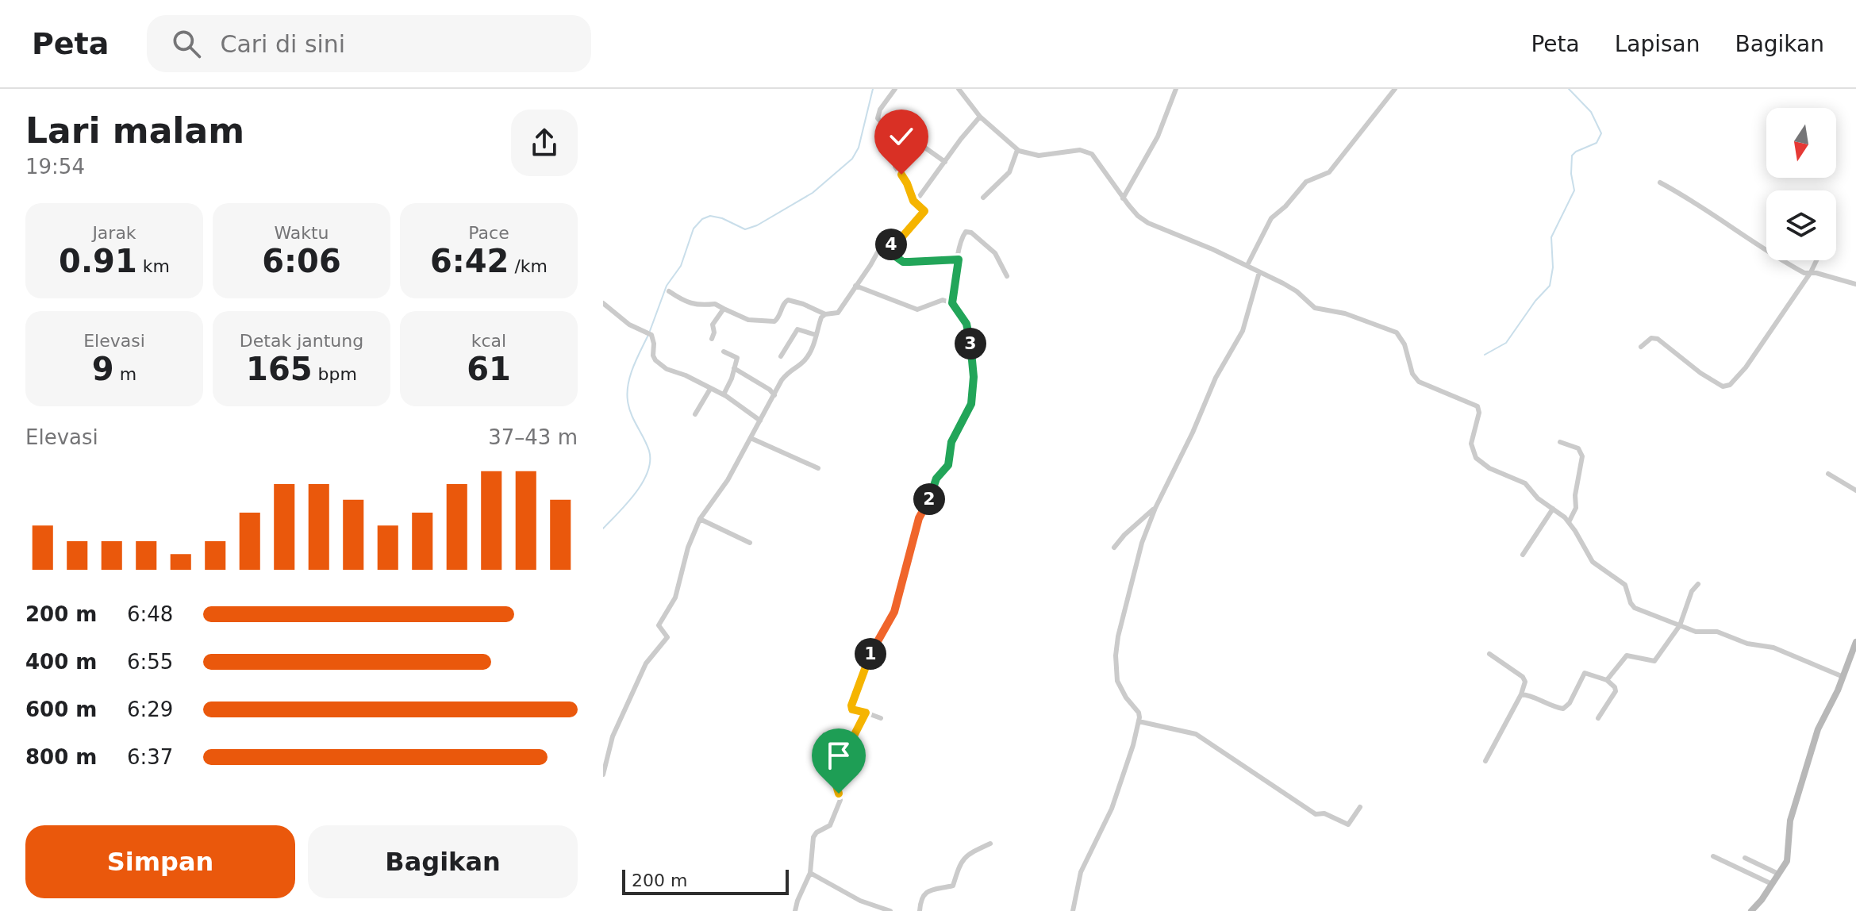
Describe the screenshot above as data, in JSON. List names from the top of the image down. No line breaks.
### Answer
{"scale_bar":"200 m","north":"bottom","page":{"header":"Peta","search":"Cari di sini","nav":["Peta","Lapisan","Bagikan"],"heading":["Lari malam","19:54"],"stats":[["Jarak","0.91 km"],["Waktu","6:06"],["Pace","6:42 /km"],["Elevasi","9 m"],["Detak jantung","165 bpm"],["kcal","61"]],"pins":["4","3","2","1"],"chart":["Elevasi","37–43 m"],"list":[{"name":"200 m","note":"6:48"},{"name":"400 m","note":"6:55"},{"name":"600 m","note":"6:29"},{"name":"800 m","note":"6:37"}],"buttons":["Simpan","Bagikan"],"scale":"200 m"}}
